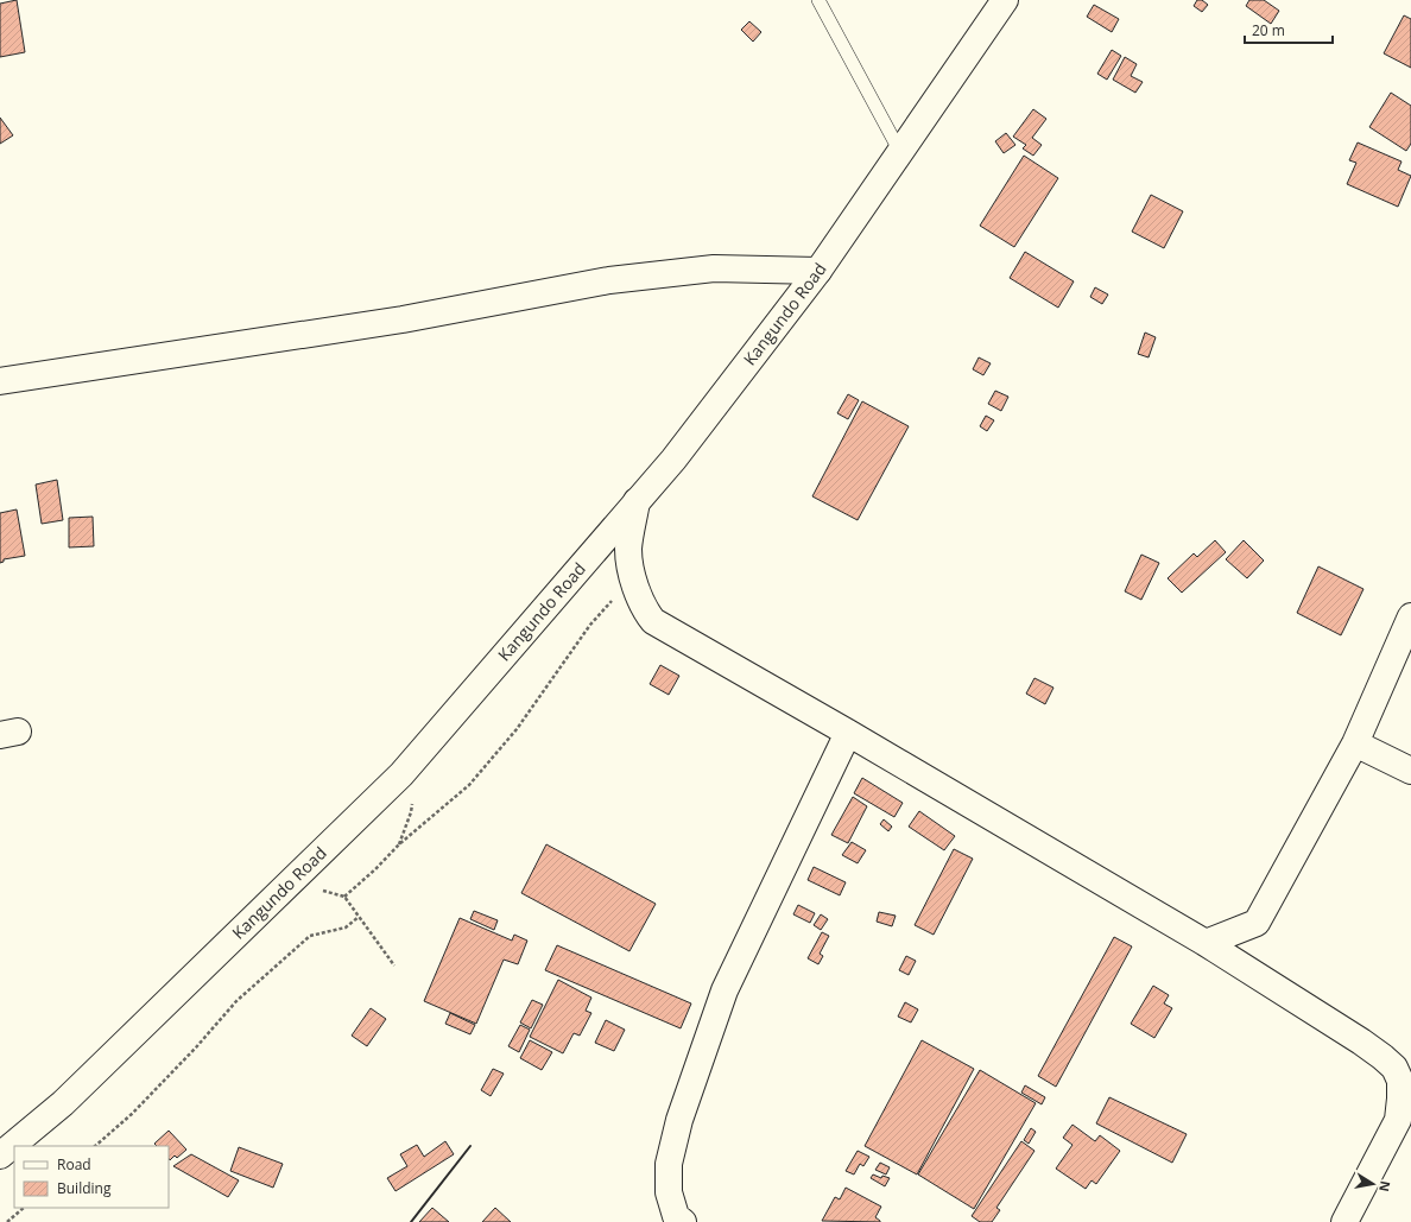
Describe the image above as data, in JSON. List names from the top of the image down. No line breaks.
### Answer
{"streets":{"main road":["Kangundo Road"]},"legend":["Road","Building"],"scale_bar":"20 m","north":"right"}
